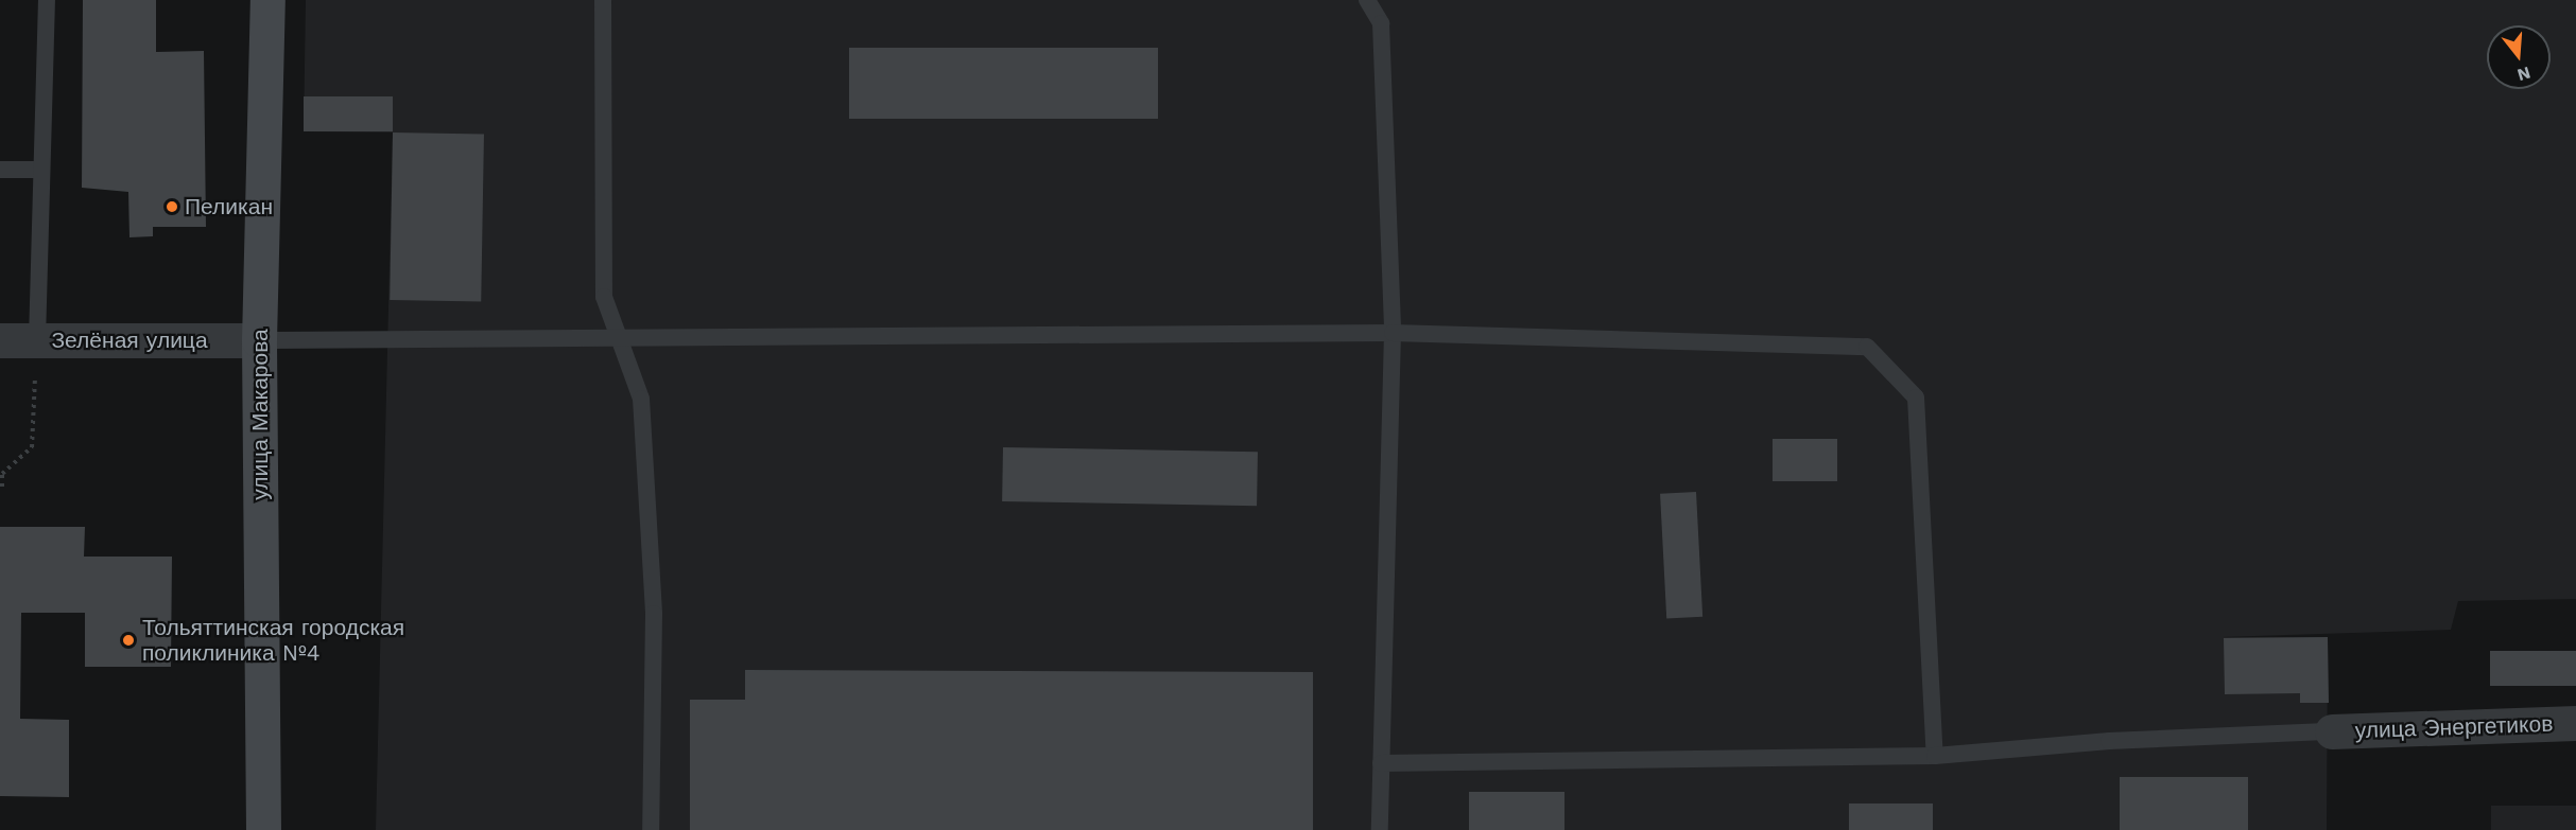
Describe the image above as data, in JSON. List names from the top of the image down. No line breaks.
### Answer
{"streets":{"street":["Зелёная улица","улица Макарова","улица Энергетиков"]},"crossings":[["Зелёная улица","улица Макарова"]],"places":["Пеликан","Тольяттинская городская поликлиника №4"],"north":"bottom"}
